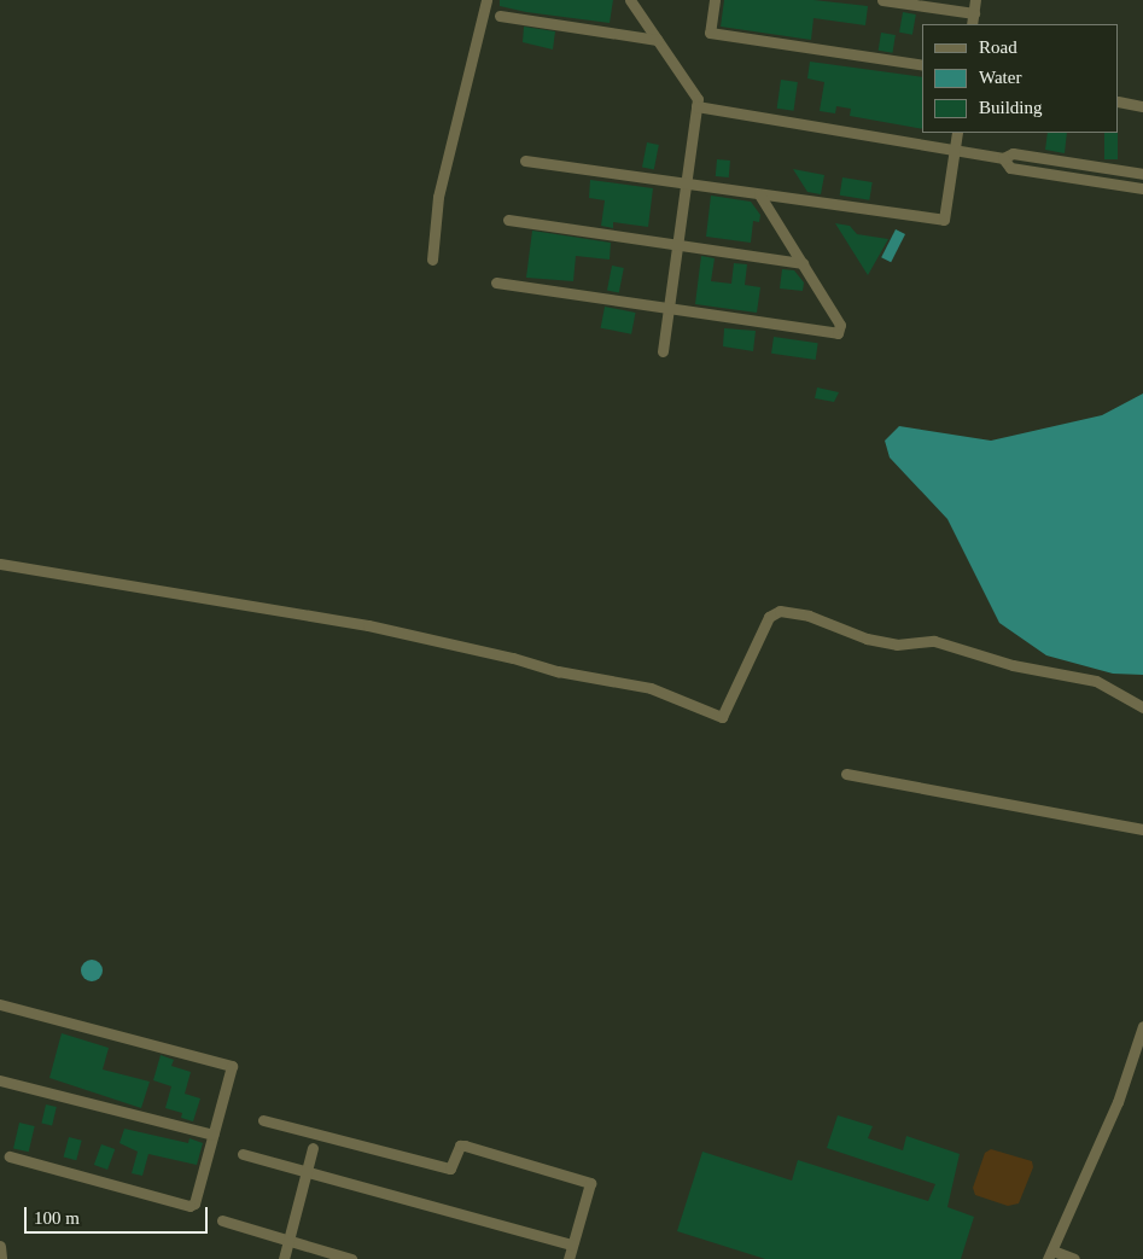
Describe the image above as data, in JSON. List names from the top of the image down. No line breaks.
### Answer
{"legend":["Road","Water","Building"],"scale_bar":"100 m"}
